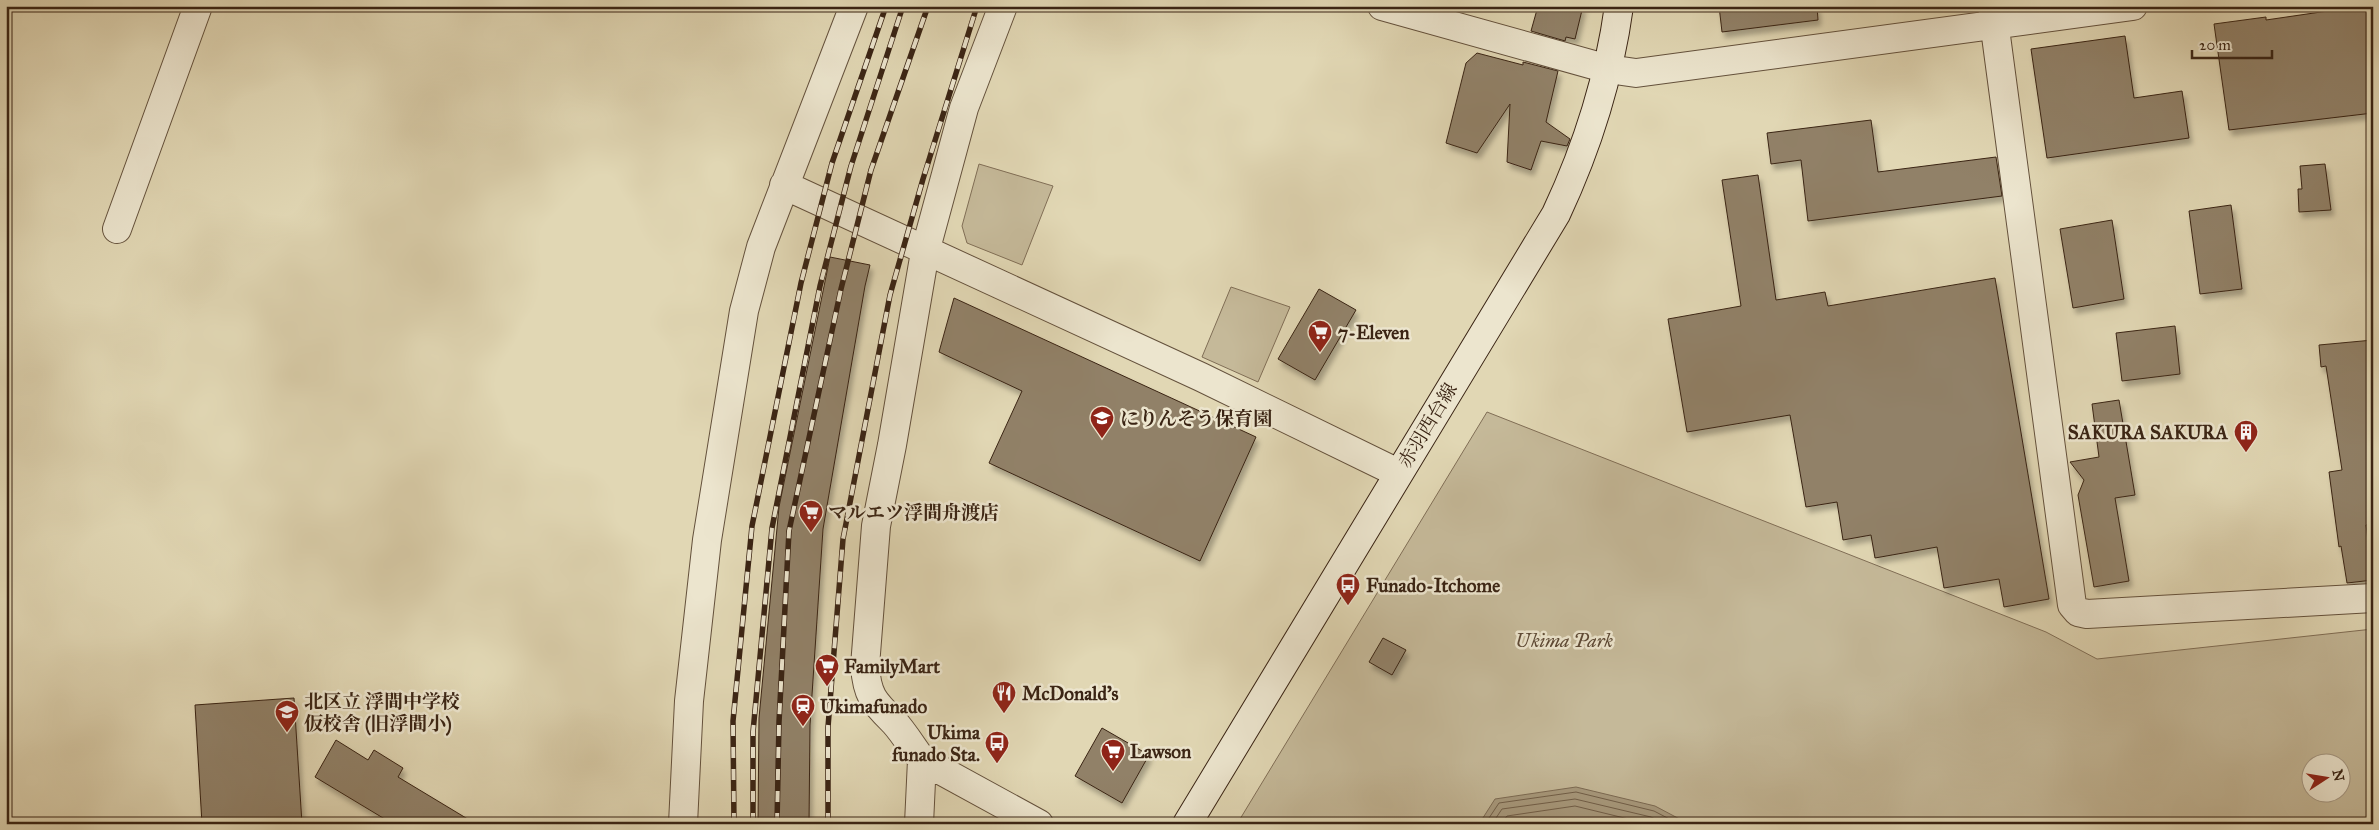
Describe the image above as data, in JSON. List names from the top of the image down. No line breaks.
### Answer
{"streets":{"street":["赤羽西台線"]},"parks":["Ukima Park"],"places":{"supermarket":["7-Eleven","マルエツ浮間舟渡店","FamilyMart","Lawson"],"school or university":["にりんそう保育園","北区立 浮間中学校 仮校舎 (旧浮間小)"],"building":["SAKURA SAKURA"],"bus stop":["Funado-Itchome","Ukima funado Sta."],"restaurant":["McDonald's"],"station":["Ukimafunado"]},"scale_bar":"20 m","north":"right"}
